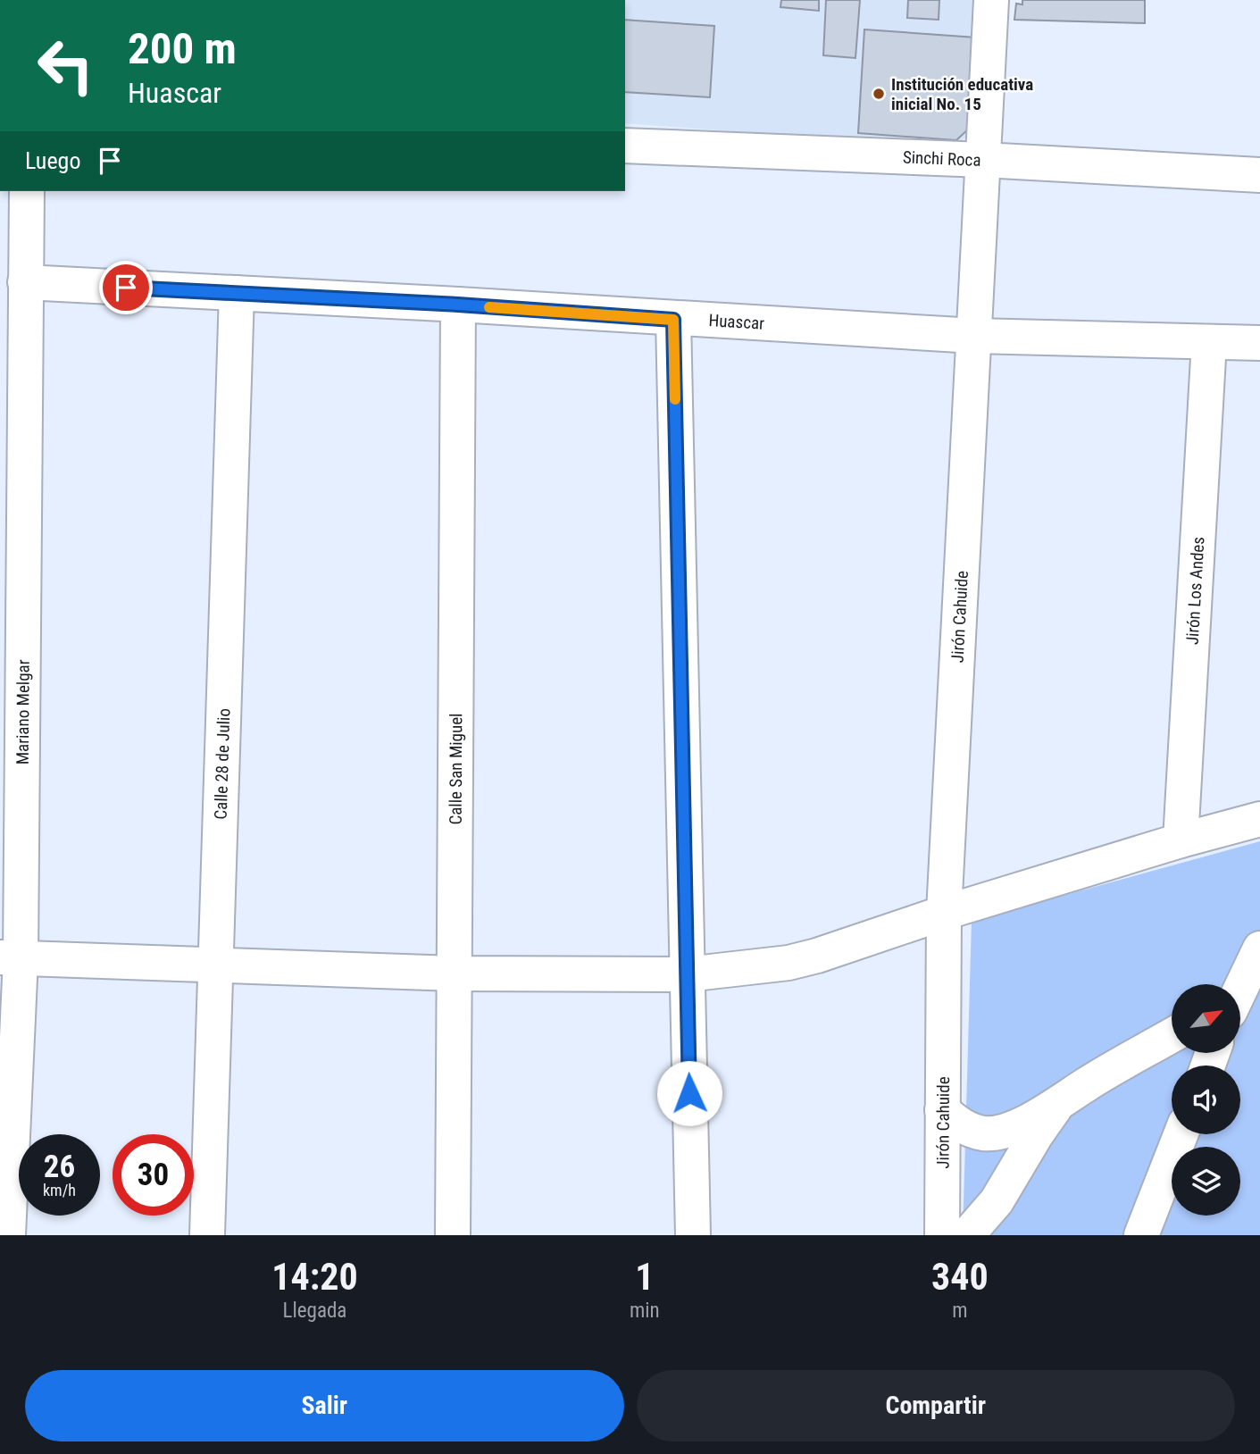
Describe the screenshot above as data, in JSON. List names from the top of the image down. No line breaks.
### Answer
{"streets":{"street":["Sinchi Roca","Huascar","Jirón Los Andes","Jirón Cahuide","Mariano Melgar","Calle 28 de Julio","Calle San Miguel"]},"crossings":[["Sinchi Roca","Jirón Cahuide"],["Huascar","Jirón Los Andes"],["Huascar","Jirón Cahuide"],["Huascar","Mariano Melgar"],["Huascar","Calle 28 de Julio"],["Huascar","Calle San Miguel"]],"places":["Institución educativa inicial No. 15"],"north":"top right","page":{"turn":["200 m","Huascar"],"then":"Luego","speed":"26 km/h","limit":"30","eta":["14:20","Llegada","1","min","340","m"],"buttons":["Salir","Compartir"]}}
